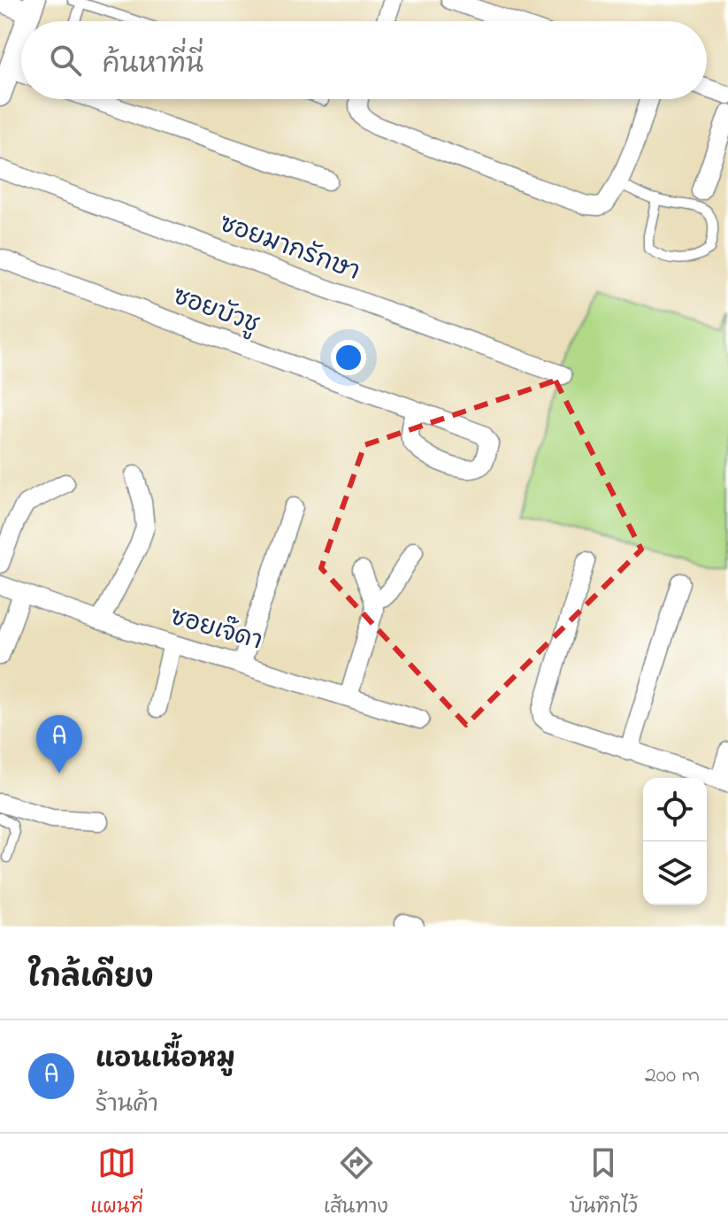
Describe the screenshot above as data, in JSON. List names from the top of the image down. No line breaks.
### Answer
{"streets":{"street":["ซอยมากรักษา","ซอยบัวชู","ซอยเจ๊ดา"]},"page":{"search":"ค้นหาที่นี่","pins":"A","heading":"ใกล้เคียง","list":[{"mark":"A","name":"แอนเนื้อหมู","note":"ร้านค้า","value":"200 m"}],"nav":["แผนที่","เส้นทาง","บันทึกไว้"]}}
